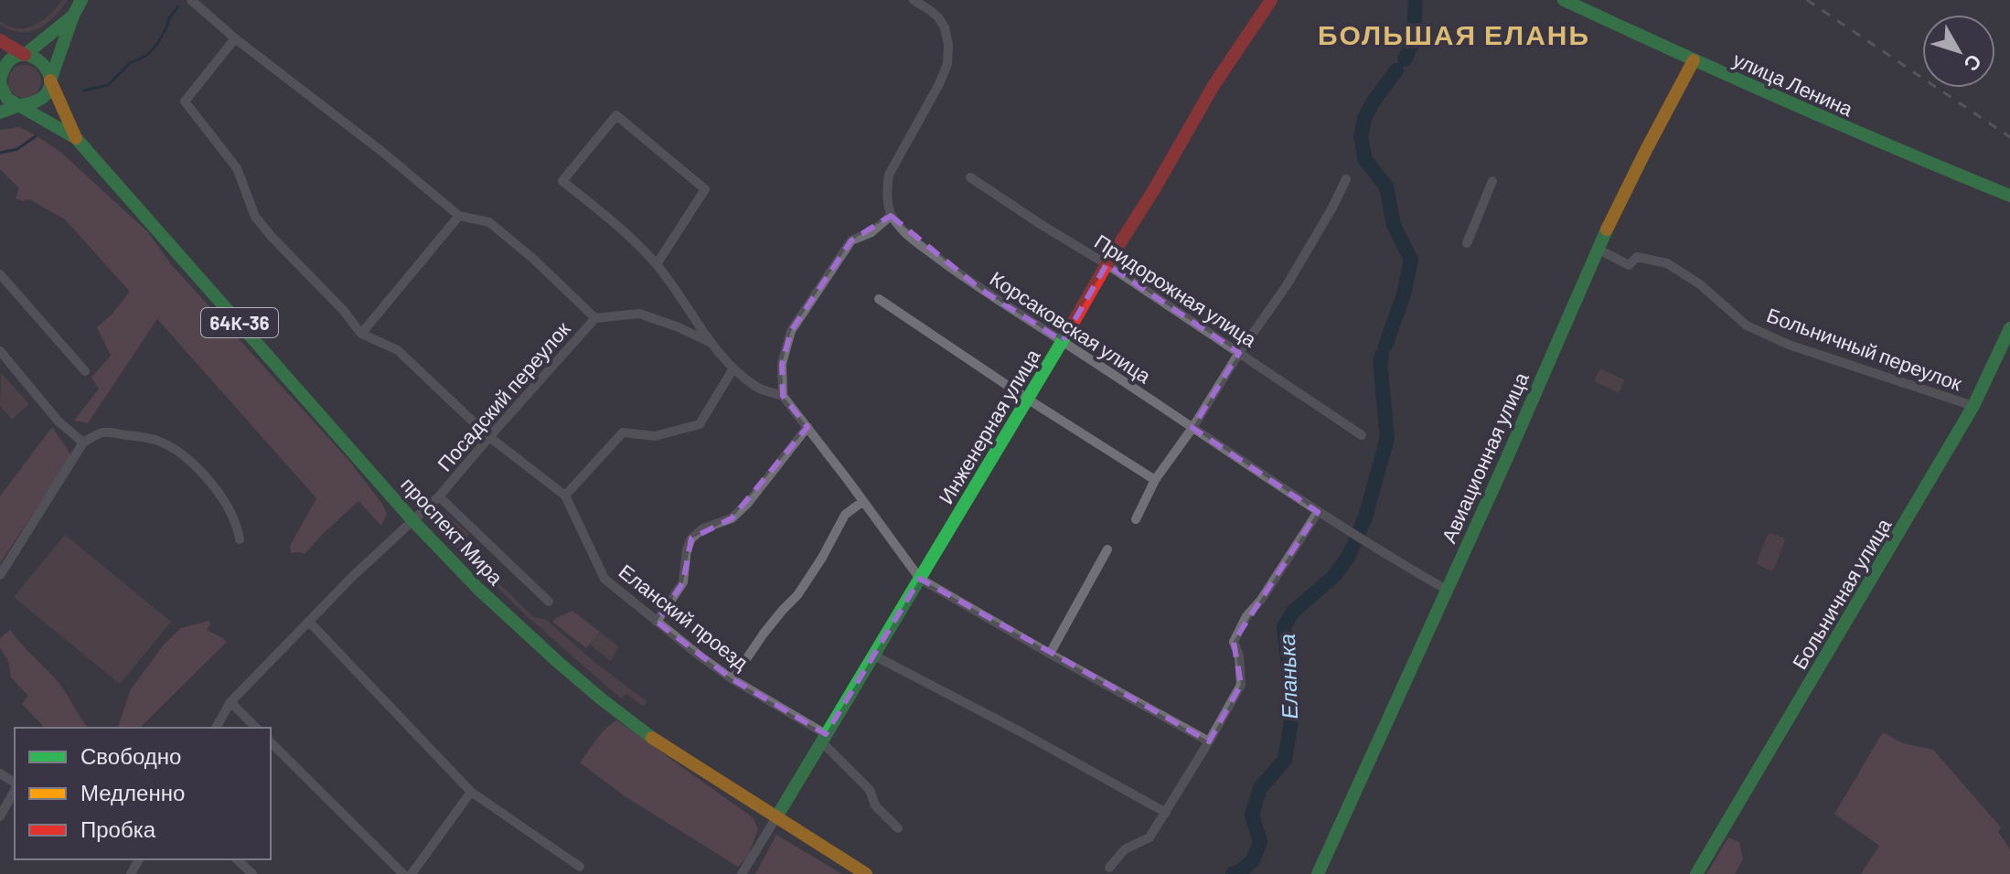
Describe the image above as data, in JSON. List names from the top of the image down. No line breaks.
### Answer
{"streets":{"street":["улица Ленина","Придорожная улица","64К-36","Корсаковская улица","Больничный переулок","Посадский переулок","Инженерная улица","Авиационная улица","проспект Мира","Больничная улица","Еланский проезд"]},"crossings":[["улица Ленина","Авиационная улица"],["Придорожная улица","Инженерная улица"],["64К-36","проспект Мира"],["Корсаковская улица","Инженерная улица"],["Корсаковская улица","Авиационная улица"],["Больничный переулок","Авиационная улица"],["Больничный переулок","Больничная улица"],["Посадский переулок","проспект Мира"],["Посадский переулок","Еланский проезд"],["Инженерная улица","проспект Мира"],["Инженерная улица","Еланский проезд"]],"districts":["БОЛЬШАЯ ЕЛАНЬ"],"water":["Еланька"],"legend":["Свободно","Медленно","Пробка"],"north":"bottom right"}
